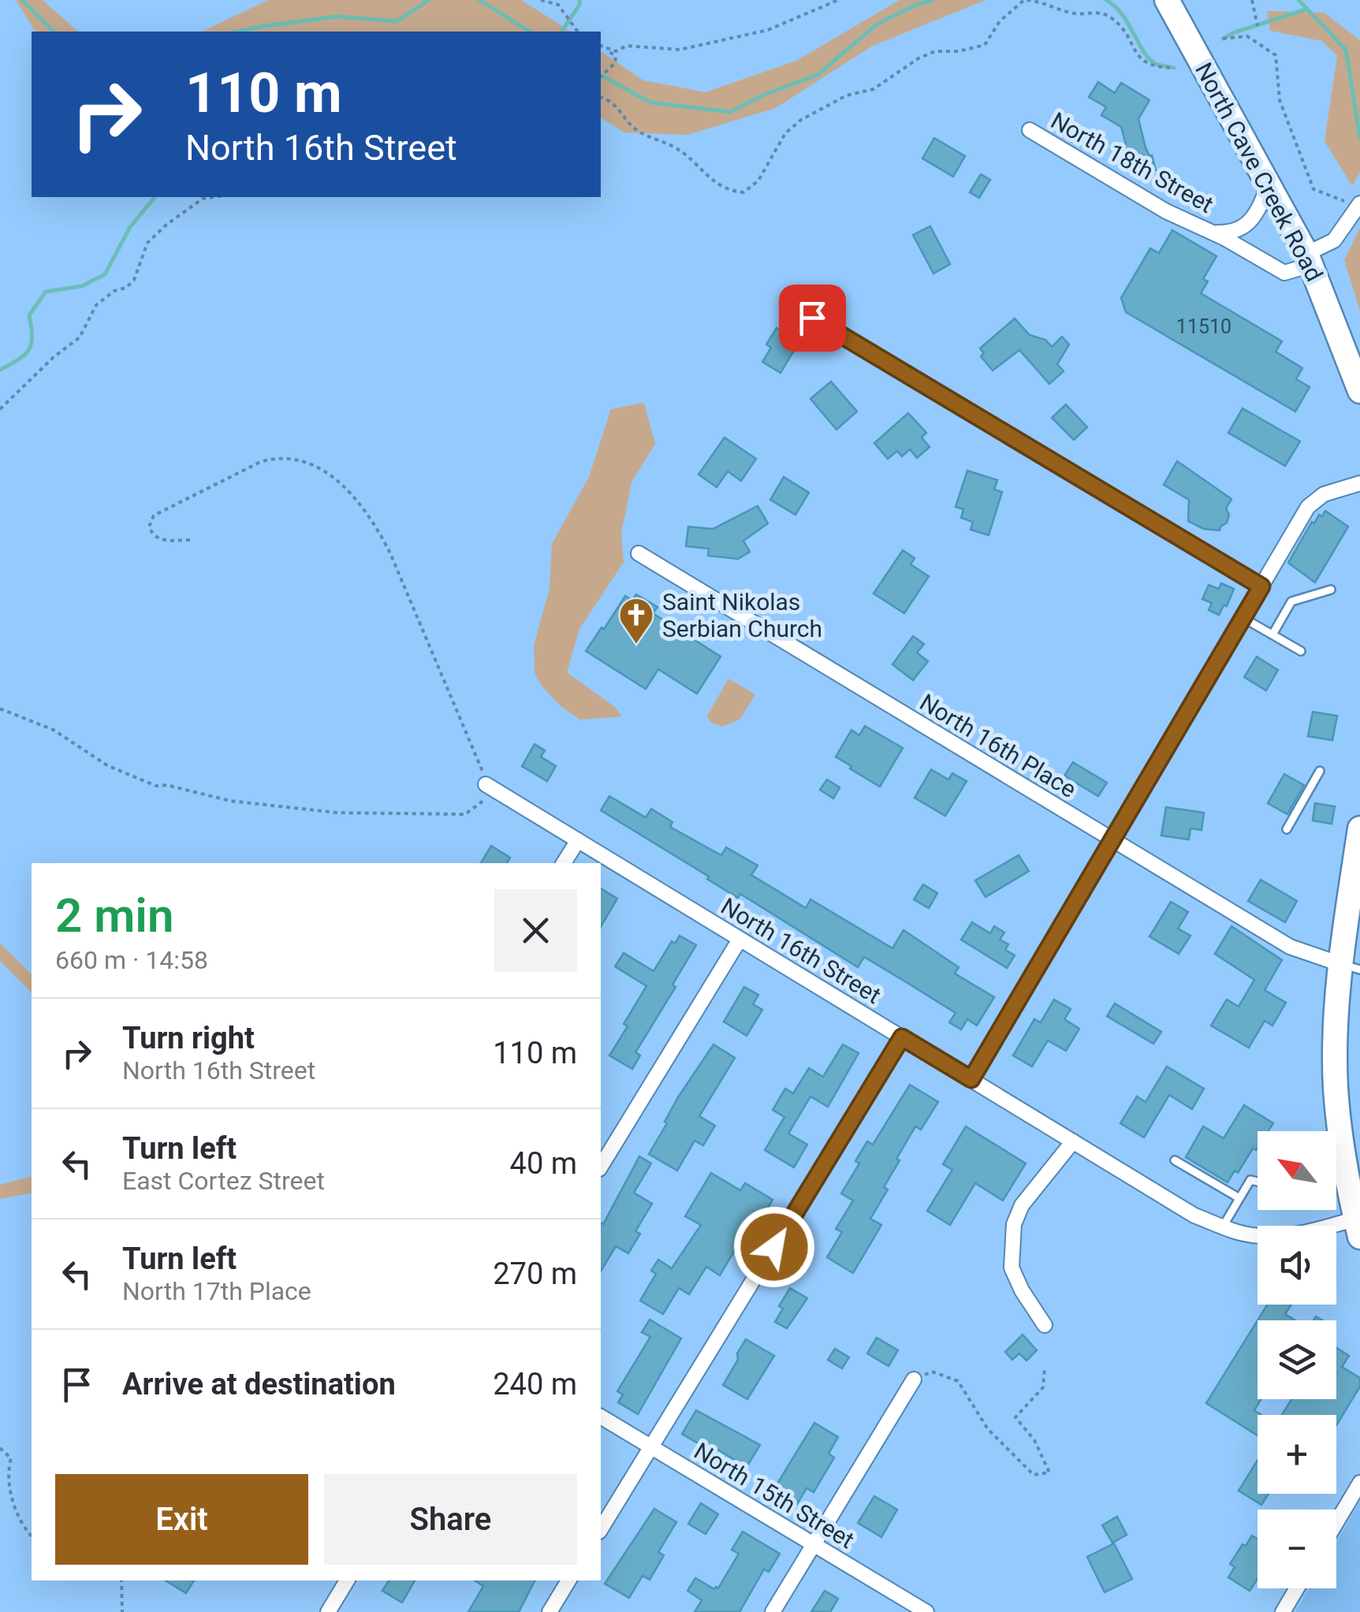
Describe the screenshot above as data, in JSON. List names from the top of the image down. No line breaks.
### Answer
{"streets":{"main road":["North Cave Creek Road"],"street":["North 18th Street","North 16th Place","North 16th Street","North 15th Street"]},"crossings":[["North 18th Street","North Cave Creek Road"]],"places":{"church":["Saint Nikolas Serbian Church"]},"house_numbers":["11510"],"north":"top left","page":{"turn":["110 m","North 16th Street"],"heading":["2 min","660 m · 14:58"],"list":[{"name":"Turn right","note":"North 16th Street","value":"110 m"},{"name":"Turn left","note":"East Cortez Street","value":"40 m"},{"name":"Turn left","note":"North 17th Place","value":"270 m"},{"name":"Arrive at destination","value":"240 m"}],"map_buttons":["+","−"],"buttons":["Exit","Share"]}}
